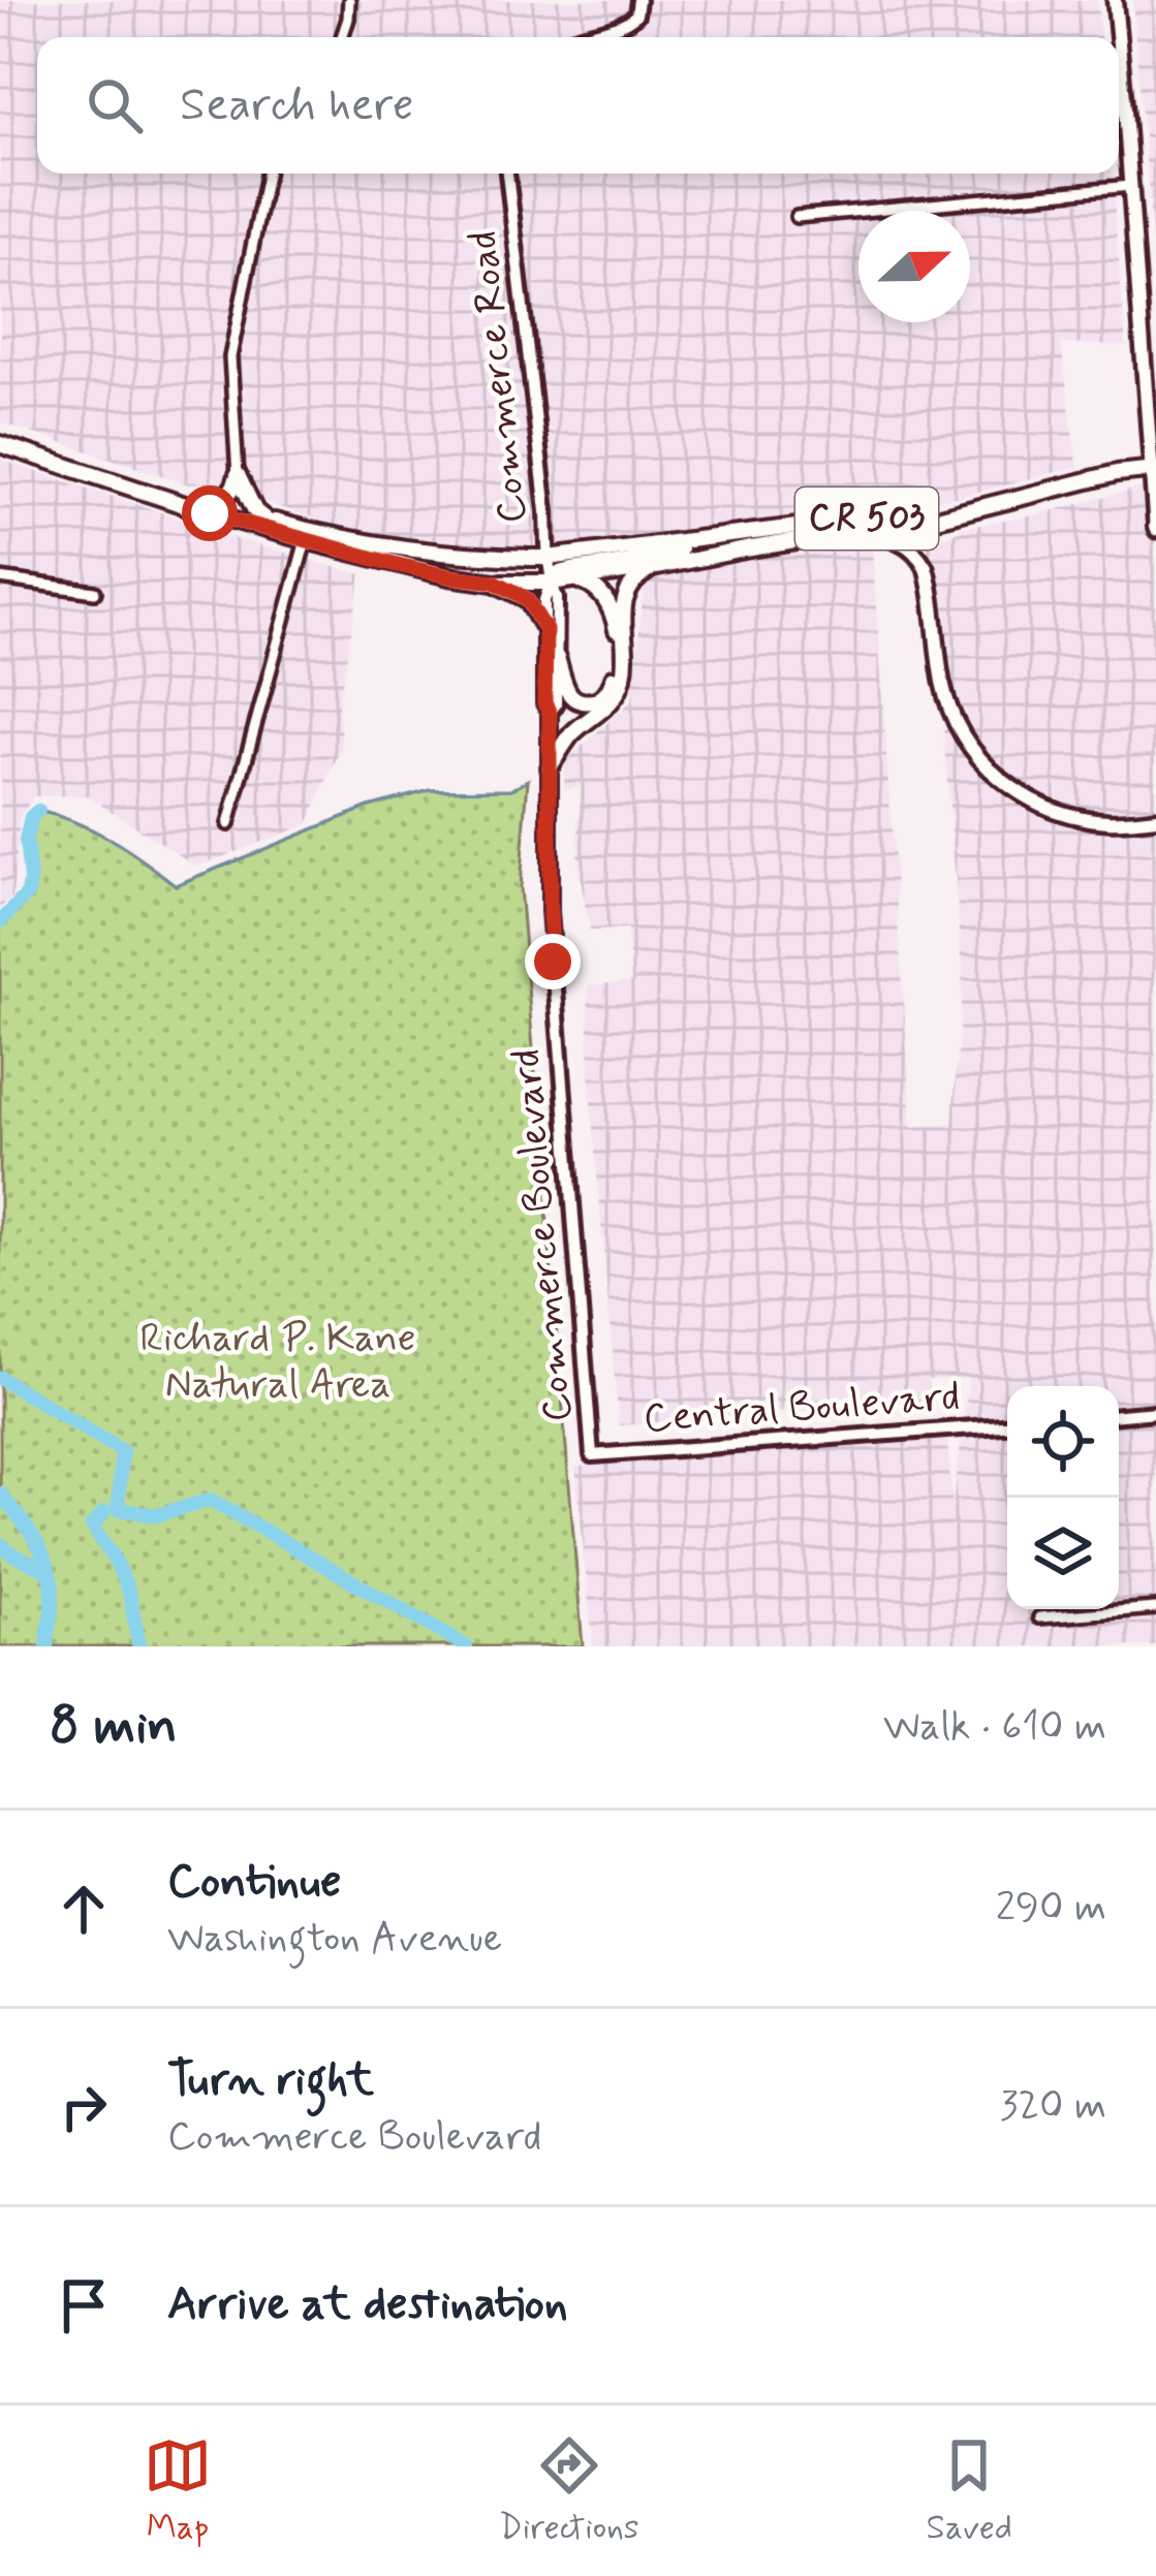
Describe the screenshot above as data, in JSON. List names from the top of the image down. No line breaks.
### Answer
{"streets":{"main road":["CR 503"],"street":["Commerce Road","Commerce Boulevard","Central Boulevard"]},"crossings":[["Commerce Road","CR 503"],["Commerce Road","Commerce Boulevard"],["CR 503","Commerce Boulevard"],["Commerce Boulevard","Central Boulevard"]],"parks":["Richard P. Kane Natural Area"],"north":"right","page":{"search":"Search here","heading":["8 min","Walk · 610 m"],"list":[["Continue","Washington Avenue","290 m"],["Turn right","Commerce Boulevard","320 m"],"Arrive at destination"],"nav":["Map","Directions","Saved"]}}
